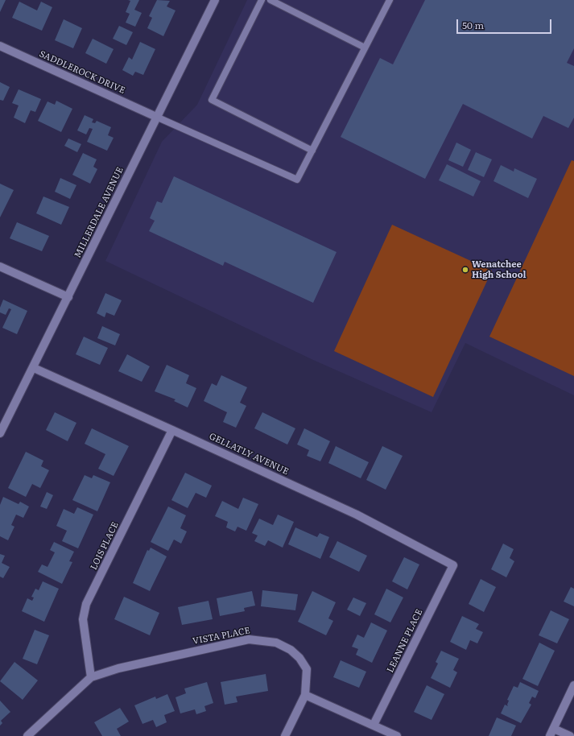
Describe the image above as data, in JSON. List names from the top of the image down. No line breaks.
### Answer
{"streets":{"street":["SADDLEROCK DRIVE","MILLERDALE AVENUE","GELLATLY AVENUE","LOIS PLACE","VISTA PLACE","LEANNE PLACE"]},"crossings":[["SADDLEROCK DRIVE","MILLERDALE AVENUE"],["MILLERDALE AVENUE","GELLATLY AVENUE"],["GELLATLY AVENUE","LOIS PLACE"],["GELLATLY AVENUE","LEANNE PLACE"],["LOIS PLACE","VISTA PLACE"]],"places":["Wenatchee High School"],"scale_bar":"50 m"}
